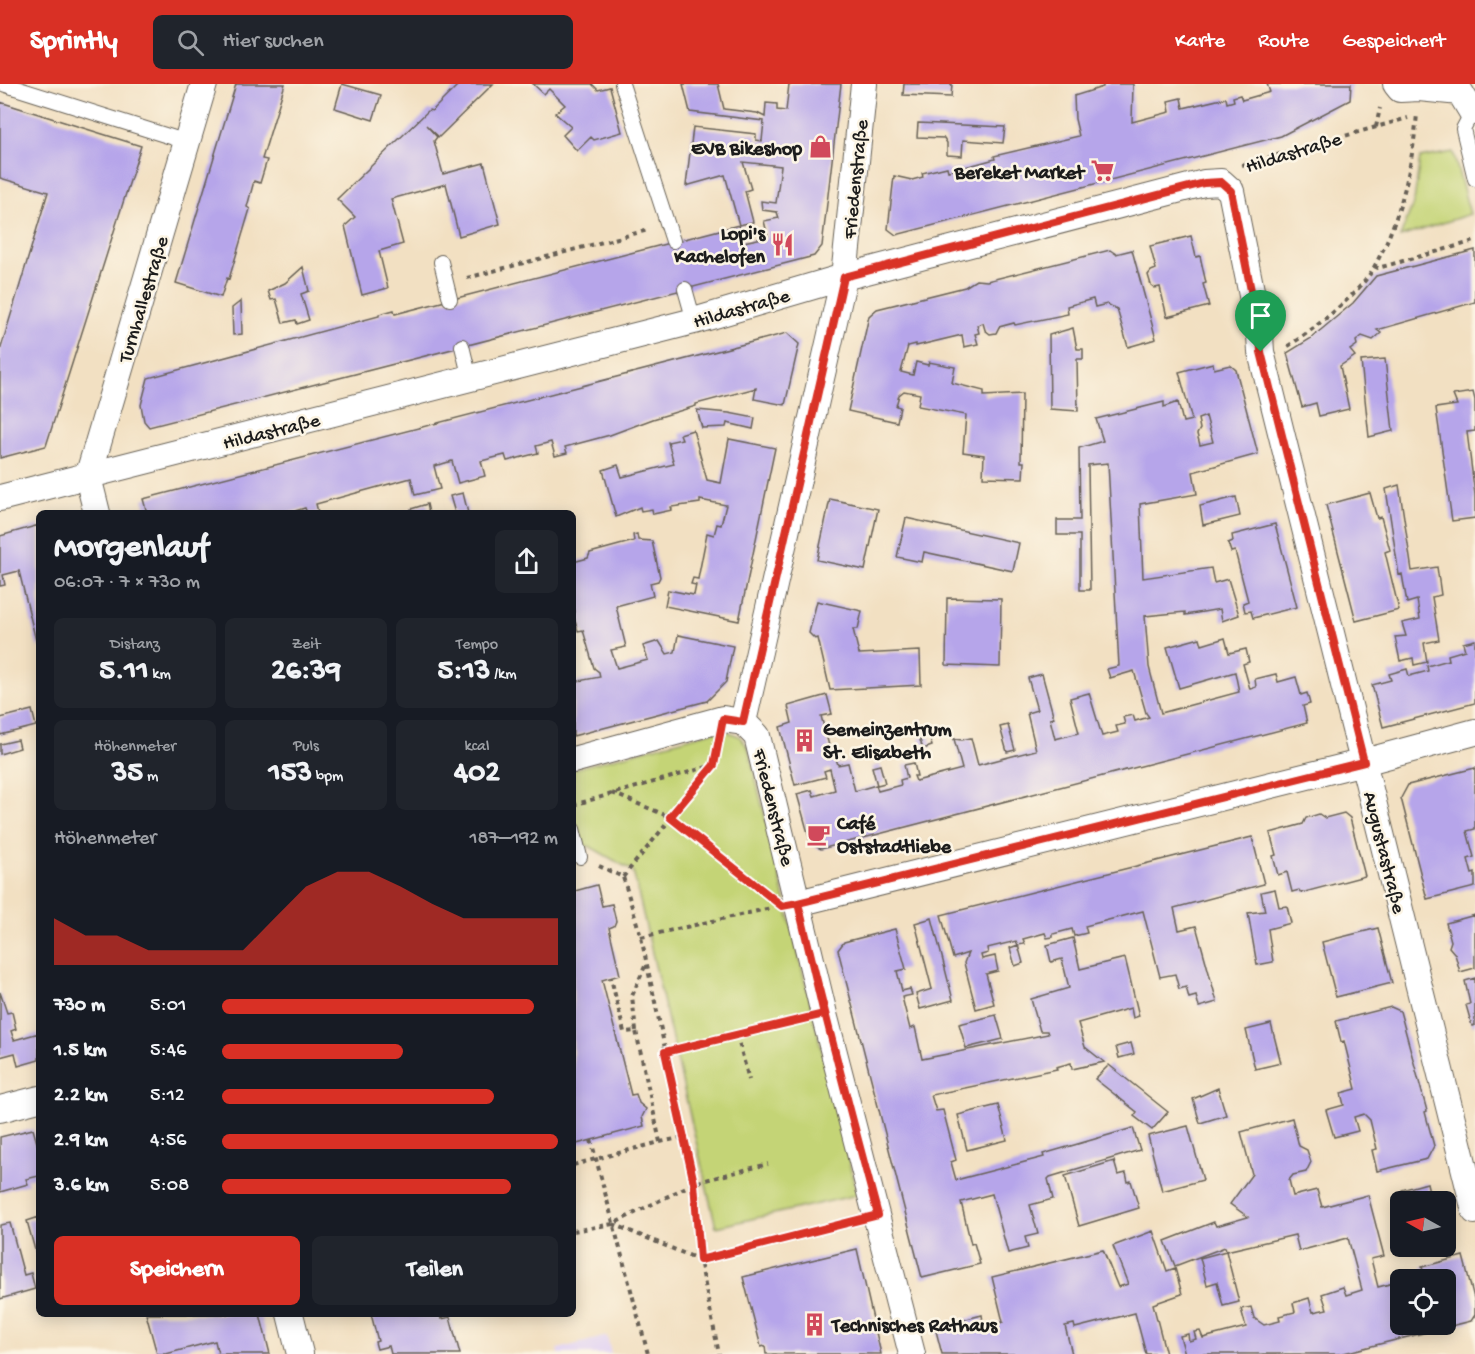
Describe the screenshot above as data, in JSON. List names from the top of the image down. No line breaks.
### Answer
{"streets":{"street":["Hildastraße","Friedenstraße","Turnhallestraße","Augustastraße"]},"crossings":[["Hildastraße","Friedenstraße"],["Hildastraße","Turnhallestraße"],["Hildastraße","Augustastraße"]],"places":{"shop":["EVB Bikeshop"],"supermarket":["Bereket Market"],"restaurant":["Lopi's Kachelofen"],"building":["Gemeinzentrum St. Elisabeth","Technisches Rathaus"],"cafe":["Café Oststadtliebe"]},"north":"left","page":{"header":"Sprintly","search":"Hier suchen","nav":["Karte","Route","Gespeichert"],"heading":["Morgenlauf","06:07 · 7 × 730 m"],"stats":[["Distanz","5.11 km"],["Zeit","26:39"],["Tempo","5:13 /km"],["Höhenmeter","35 m"],["Puls","153 bpm"],["kcal","402"]],"chart":["Höhenmeter","187–192 m"],"list":[{"name":"730 m","note":"5:01"},{"name":"1.5 km","note":"5:46"},{"name":"2.2 km","note":"5:12"},{"name":"2.9 km","note":"4:56"},{"name":"3.6 km","note":"5:08"}],"buttons":["Speichern","Teilen"]}}
